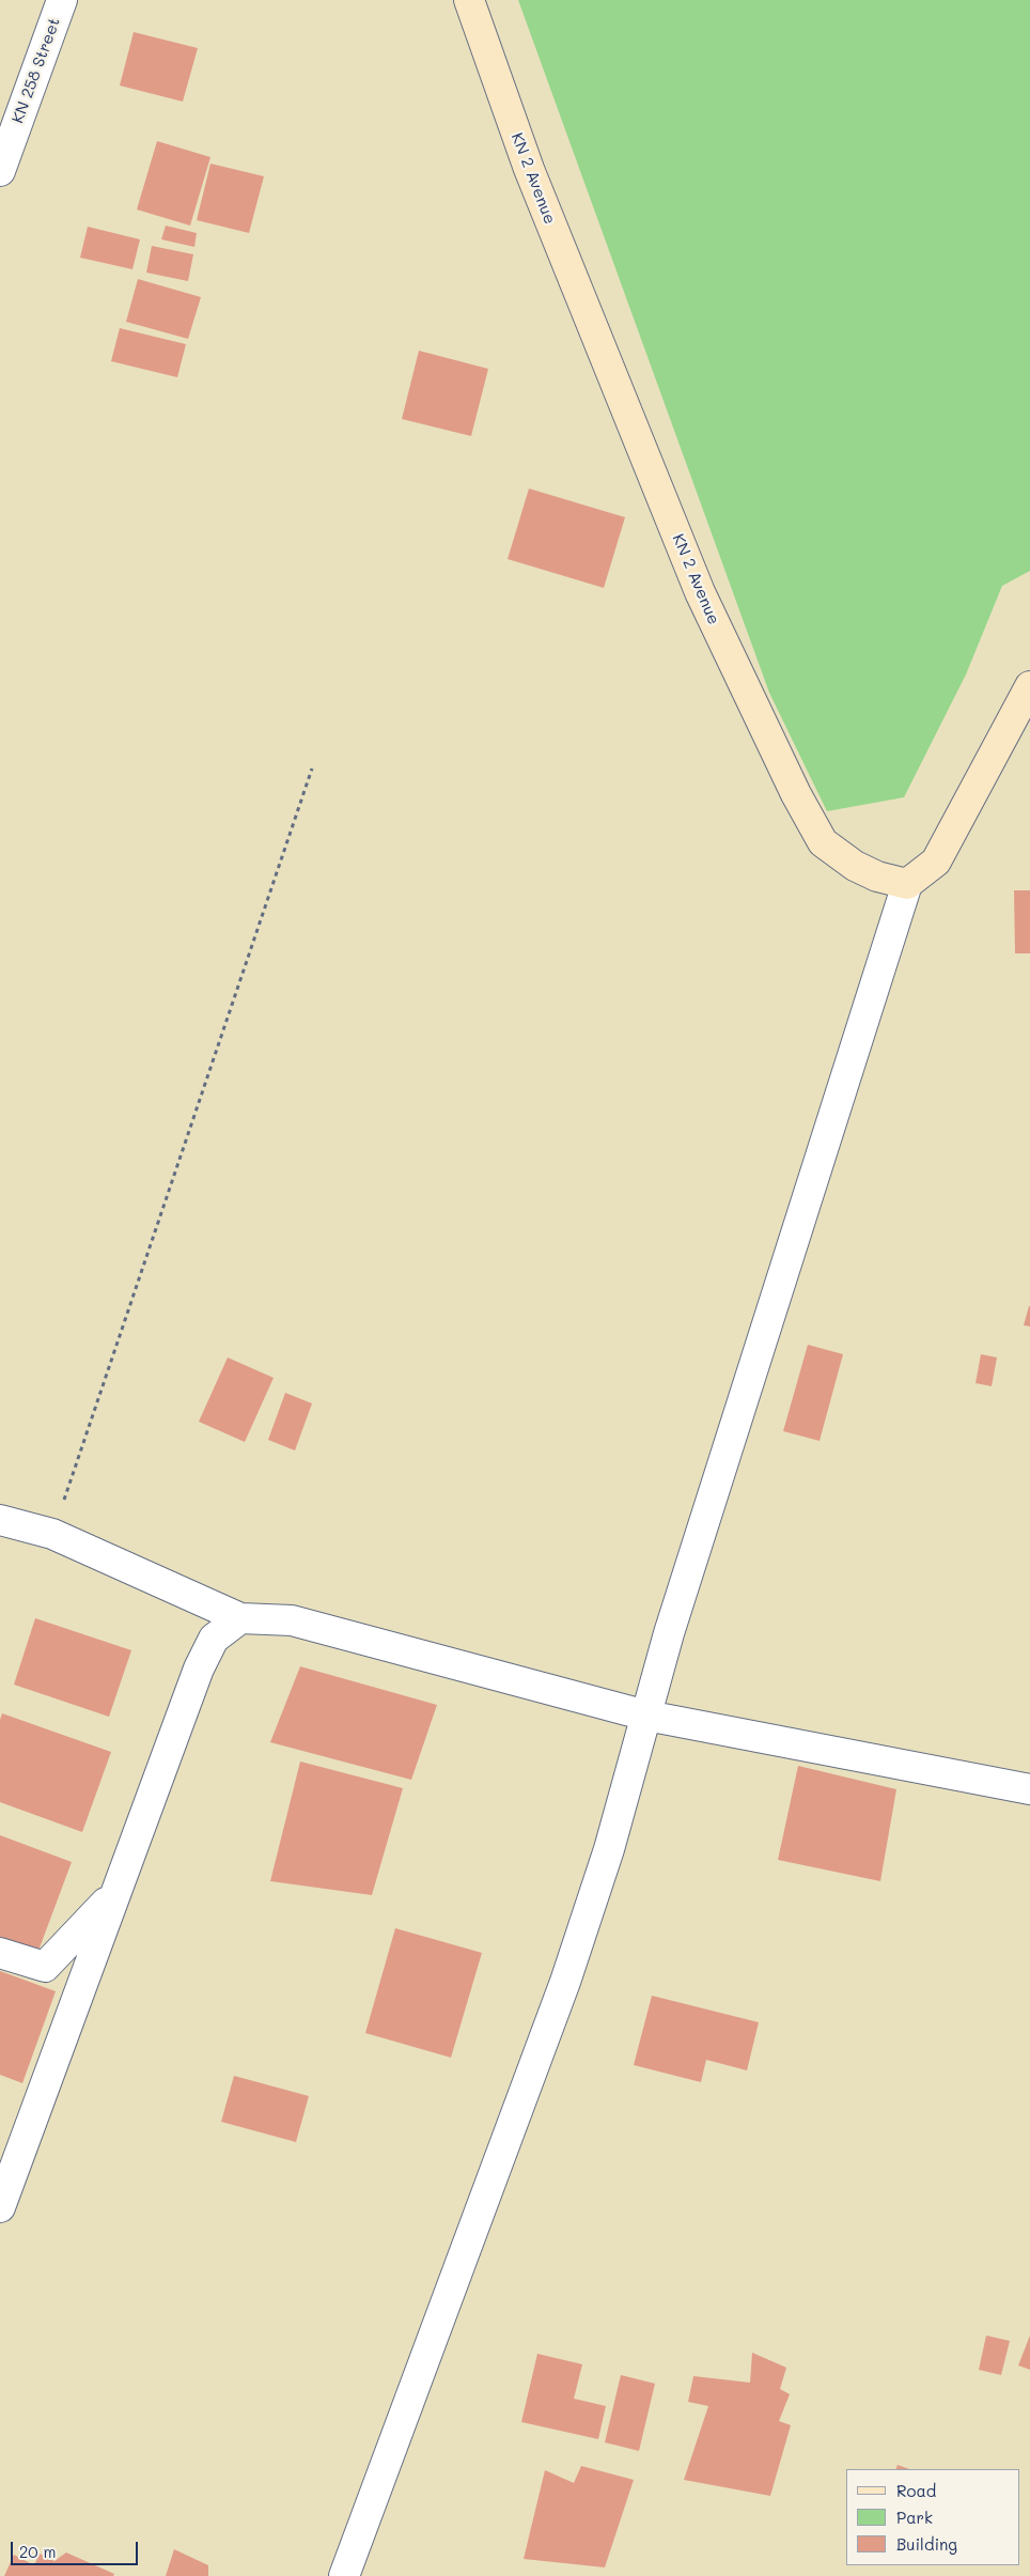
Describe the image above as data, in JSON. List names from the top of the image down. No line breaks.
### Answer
{"streets":{"main road":["KN 2 Avenue"],"street":["KN 258 Street"]},"legend":["Road","Park","Building"],"scale_bar":"20 m"}
